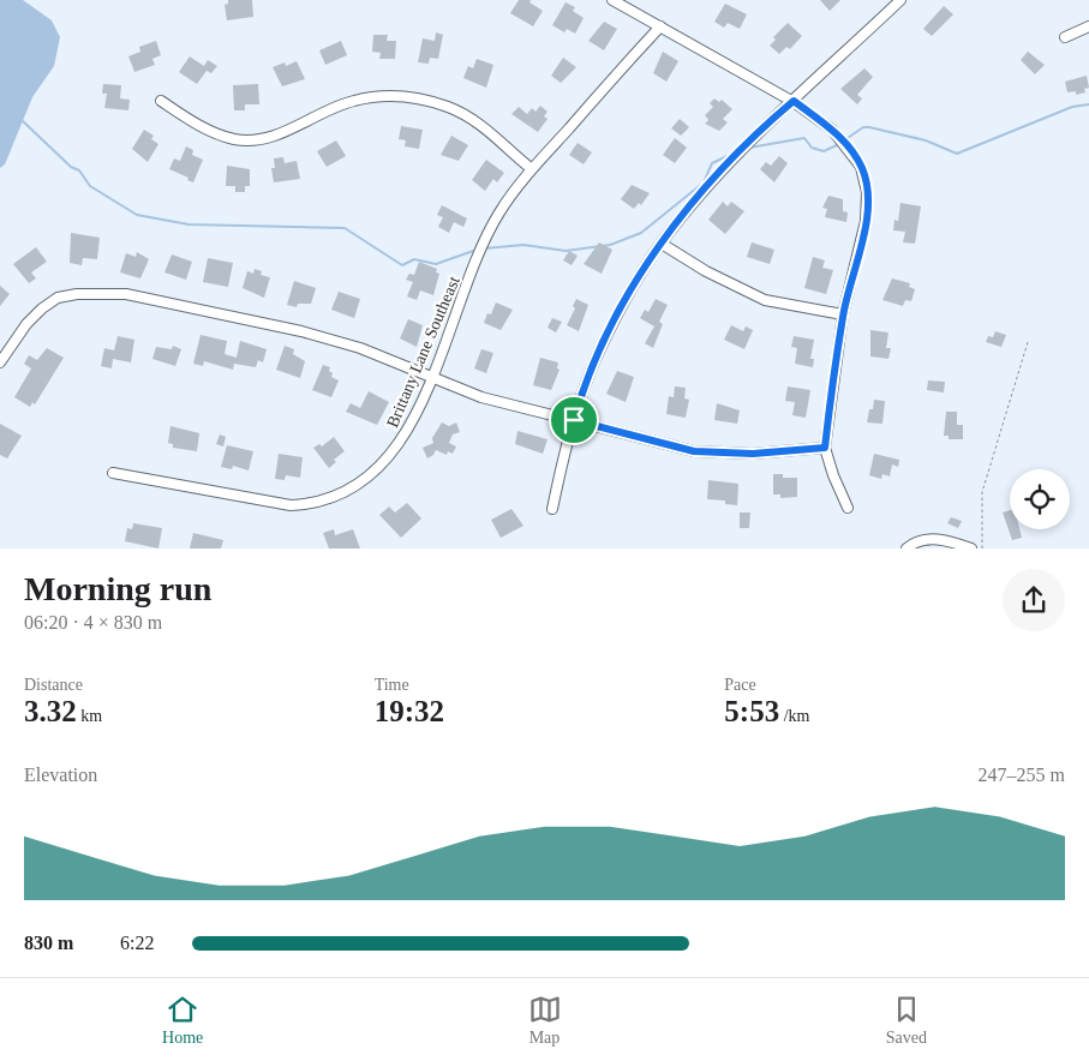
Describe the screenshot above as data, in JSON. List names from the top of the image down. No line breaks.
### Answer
{"streets":{"street":["Brittany Lane Southeast"]},"page":{"heading":["Morning run","06:20 · 4 × 830 m"],"stats":[["Distance","3.32 km"],["Time","19:32"],["Pace","5:53 /km"]],"chart":["Elevation","247–255 m"],"list":[{"name":"830 m","note":"6:22"}],"tabs":["Home","Map","Saved"]}}
